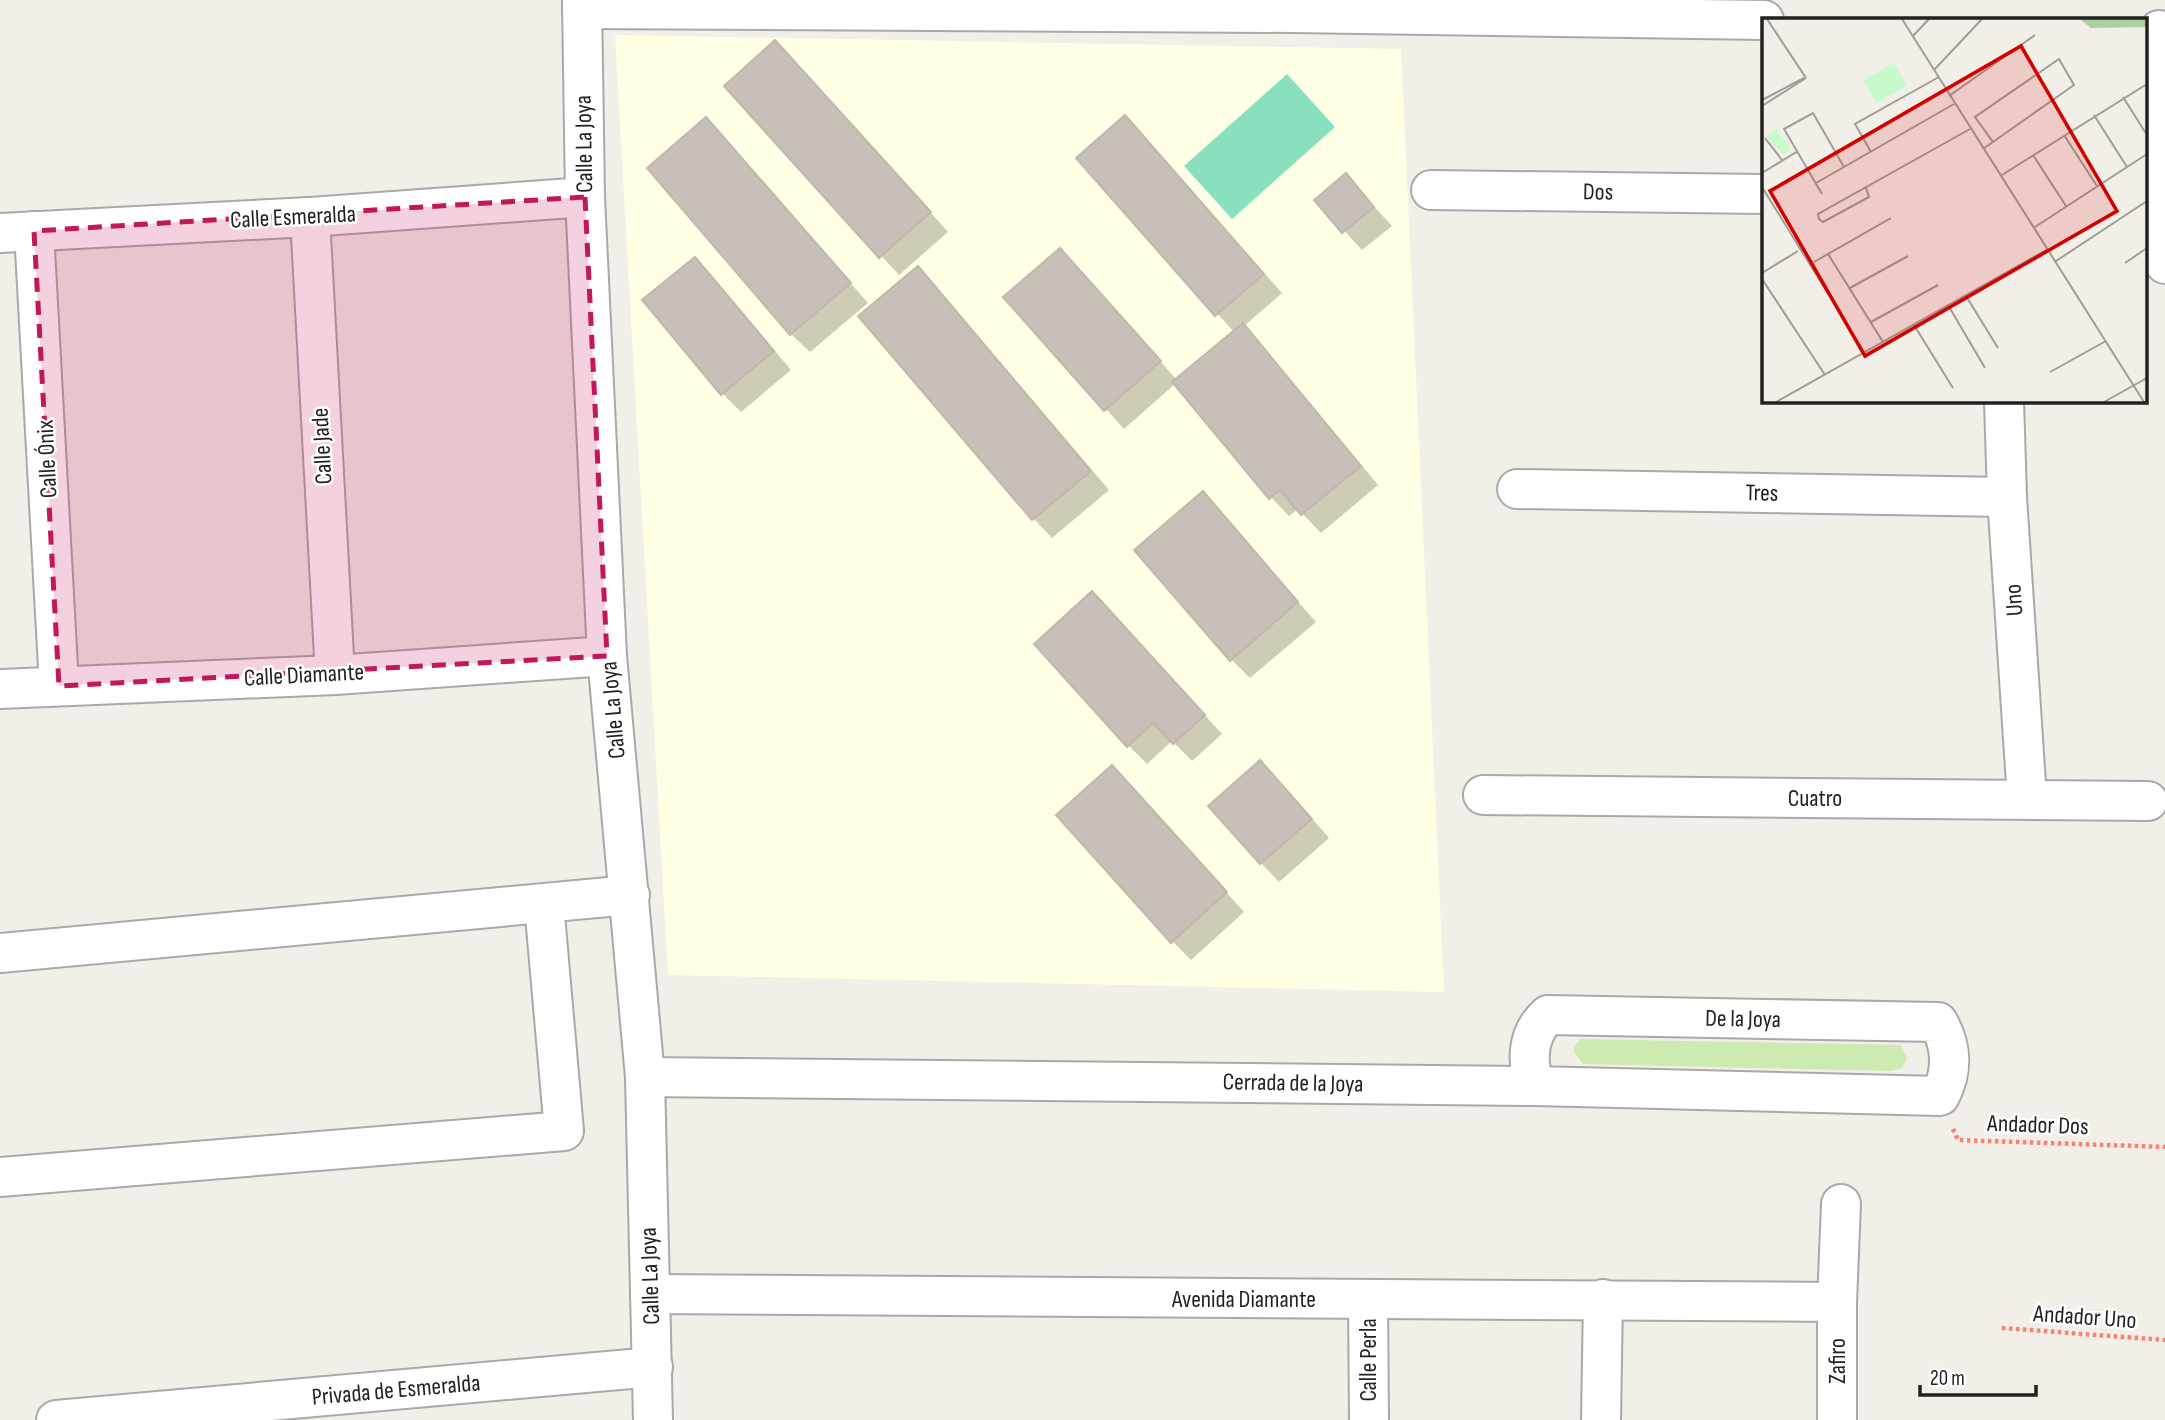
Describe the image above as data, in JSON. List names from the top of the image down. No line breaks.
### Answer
{"streets":{"street":["Calle La Joya","Dos","Calle Esmeralda","Calle Jade","Calle Ónix","Tres","Uno","Calle Diamante","Cuatro","De la Joya","Cerrada de la Joya","Avenida Diamante","Calle Perla","Zafiro","Privada de Esmeralda"],"path":["Andador Dos","Andador Uno"]},"crossings":[["Calle La Joya","Calle Esmeralda"],["Calle La Joya","Calle Diamante"],["Calle La Joya","Cerrada de la Joya"],["Calle La Joya","Avenida Diamante"],["Calle La Joya","Privada de Esmeralda"],["Calle Esmeralda","Calle Jade"],["Calle Esmeralda","Calle Ónix"],["Calle Jade","Calle Diamante"],["Calle Ónix","Calle Diamante"],["Tres","Uno"],["Uno","Cuatro"],["De la Joya","Cerrada de la Joya"],["De la Joya","Andador Dos"],["Cerrada de la Joya","Andador Dos"],["Avenida Diamante","Calle Perla"],["Avenida Diamante","Zafiro"]],"scale_bar":"20 m"}
